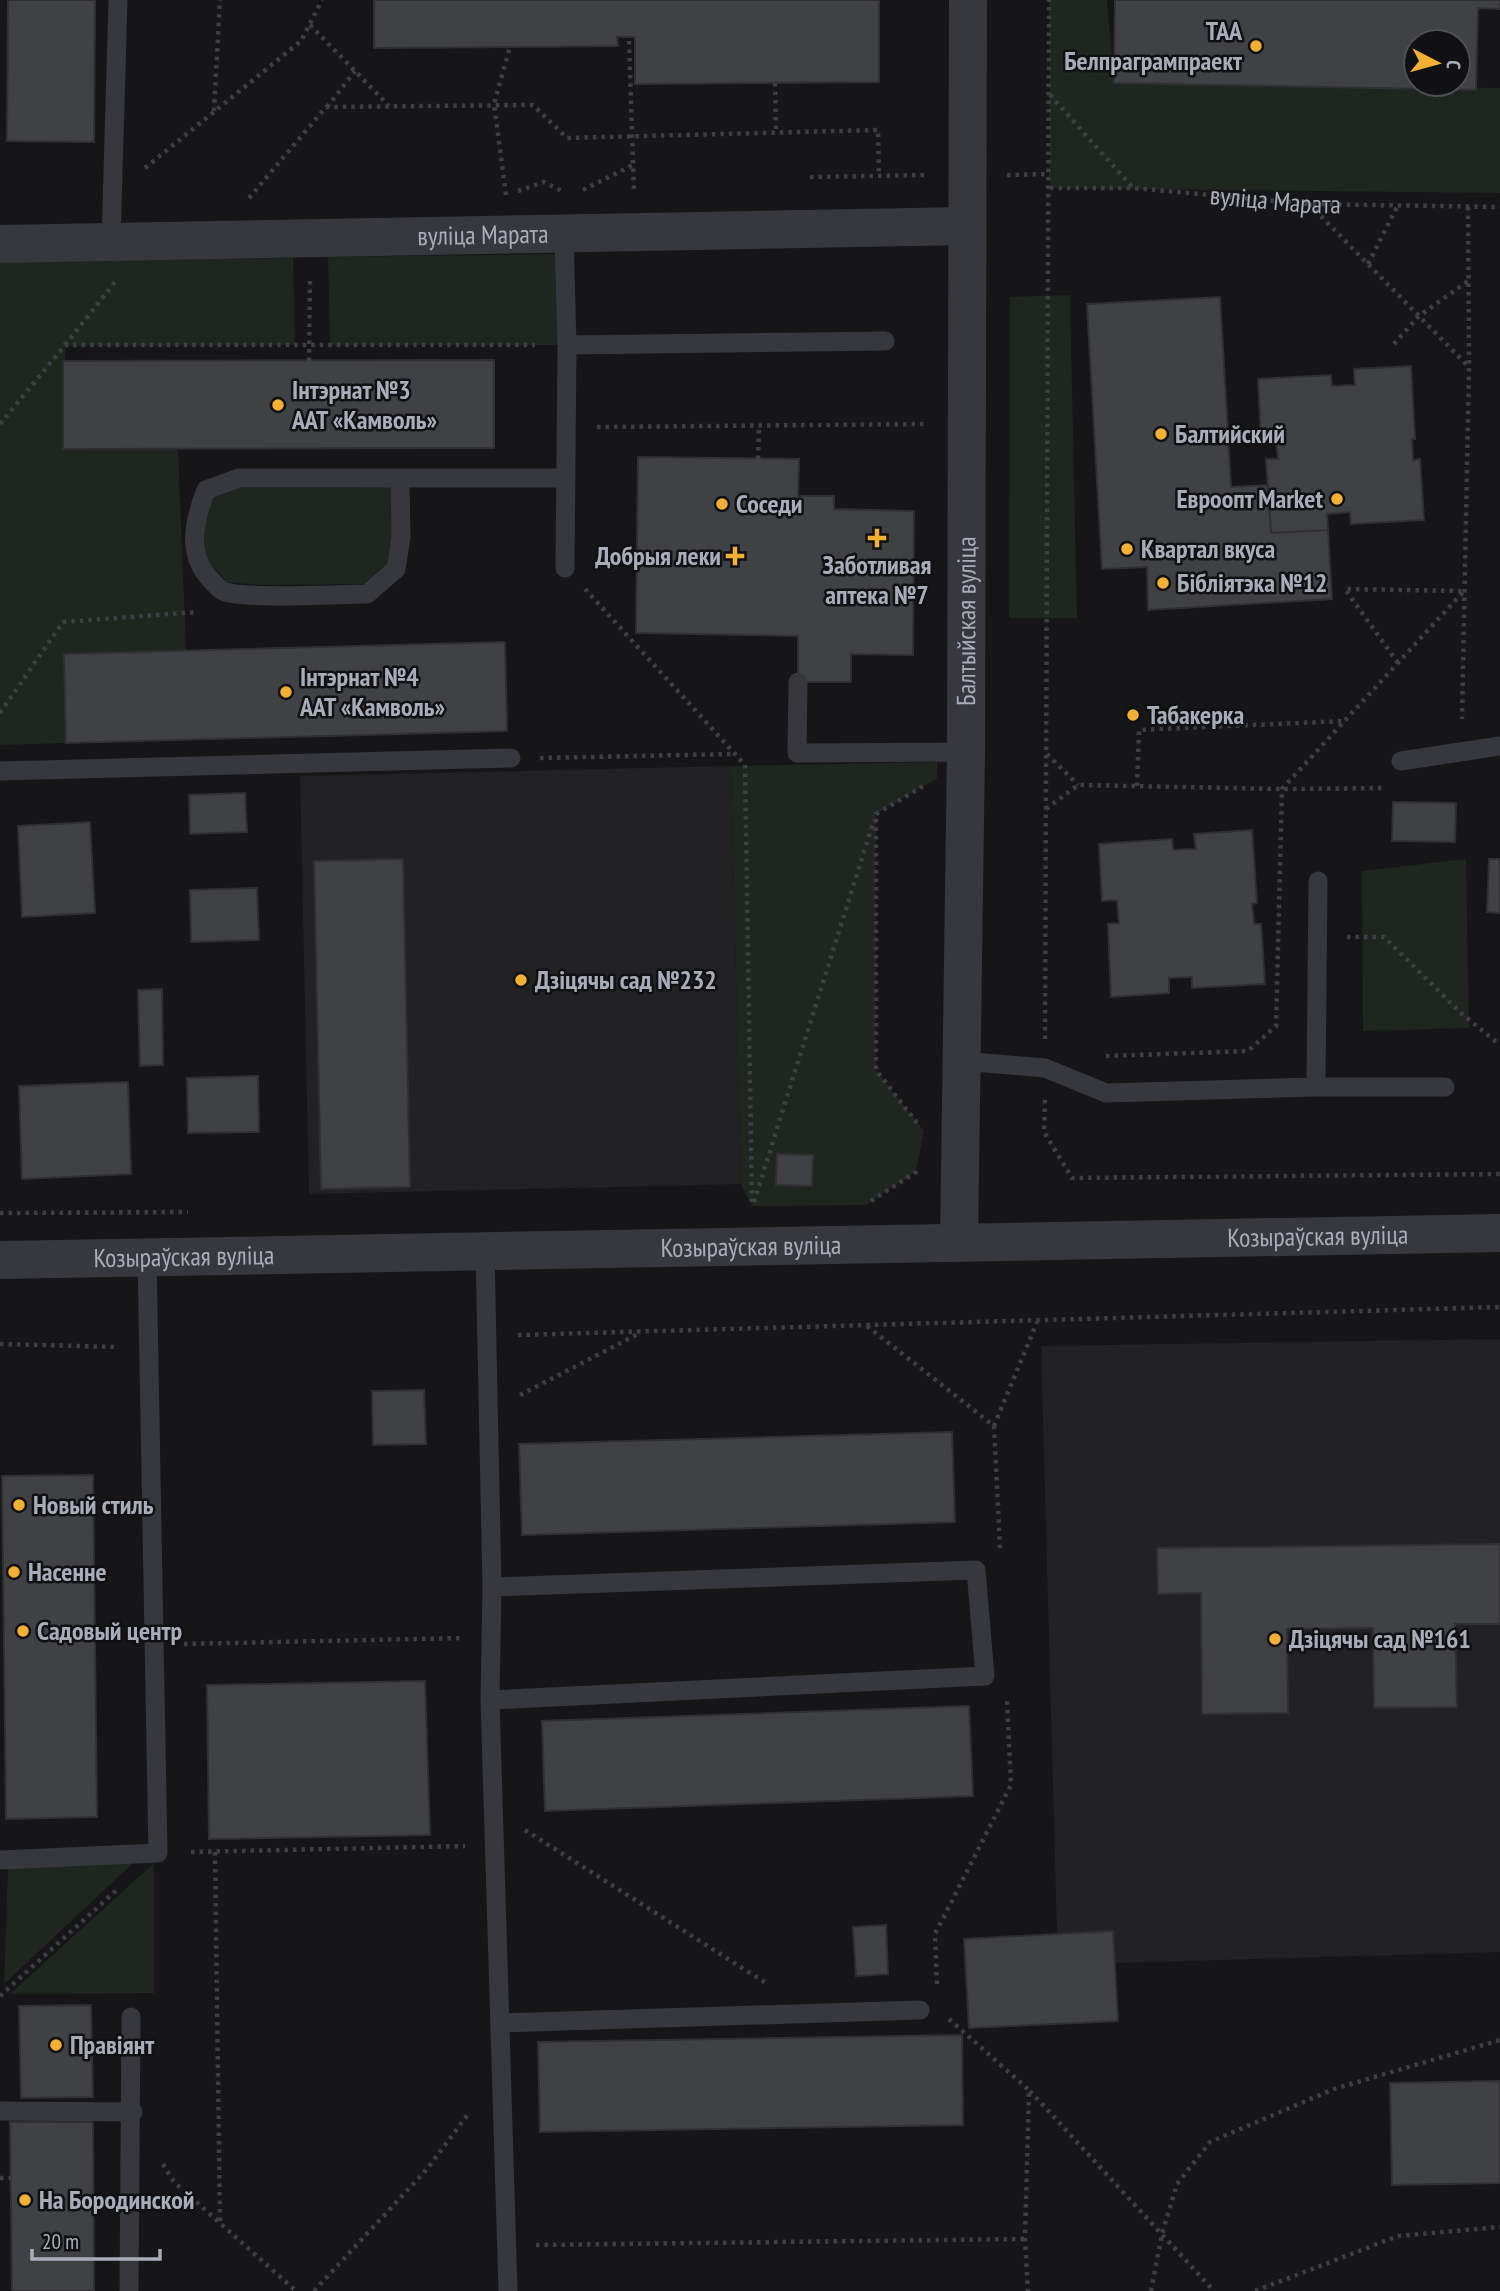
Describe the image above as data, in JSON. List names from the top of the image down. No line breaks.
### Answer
{"streets":{"street":["вуліца Марата","Балтыйская вуліца","Козыраўская вуліца"]},"crossings":[["вуліца Марата","Балтыйская вуліца"],["Балтыйская вуліца","Козыраўская вуліца"]],"places":{"other":["ТАА Белпрагрампраект","Інтэрнат №3 ААТ «Камволь»","Балтийский","Евроопт Market","Соседи","Квартал вкуса","Бібліятэка №12","Інтэрнат №4 ААТ «Камволь»","Табакерка","Дзіцячы сад №232","Новый стиль","Насенне","Садовый центр","Дзіцячы сад №161","Правіянт","На Бородинской"],"health":["Заботливая аптека №7","Добрыя леки"]},"scale_bar":"20 m","north":"right"}
